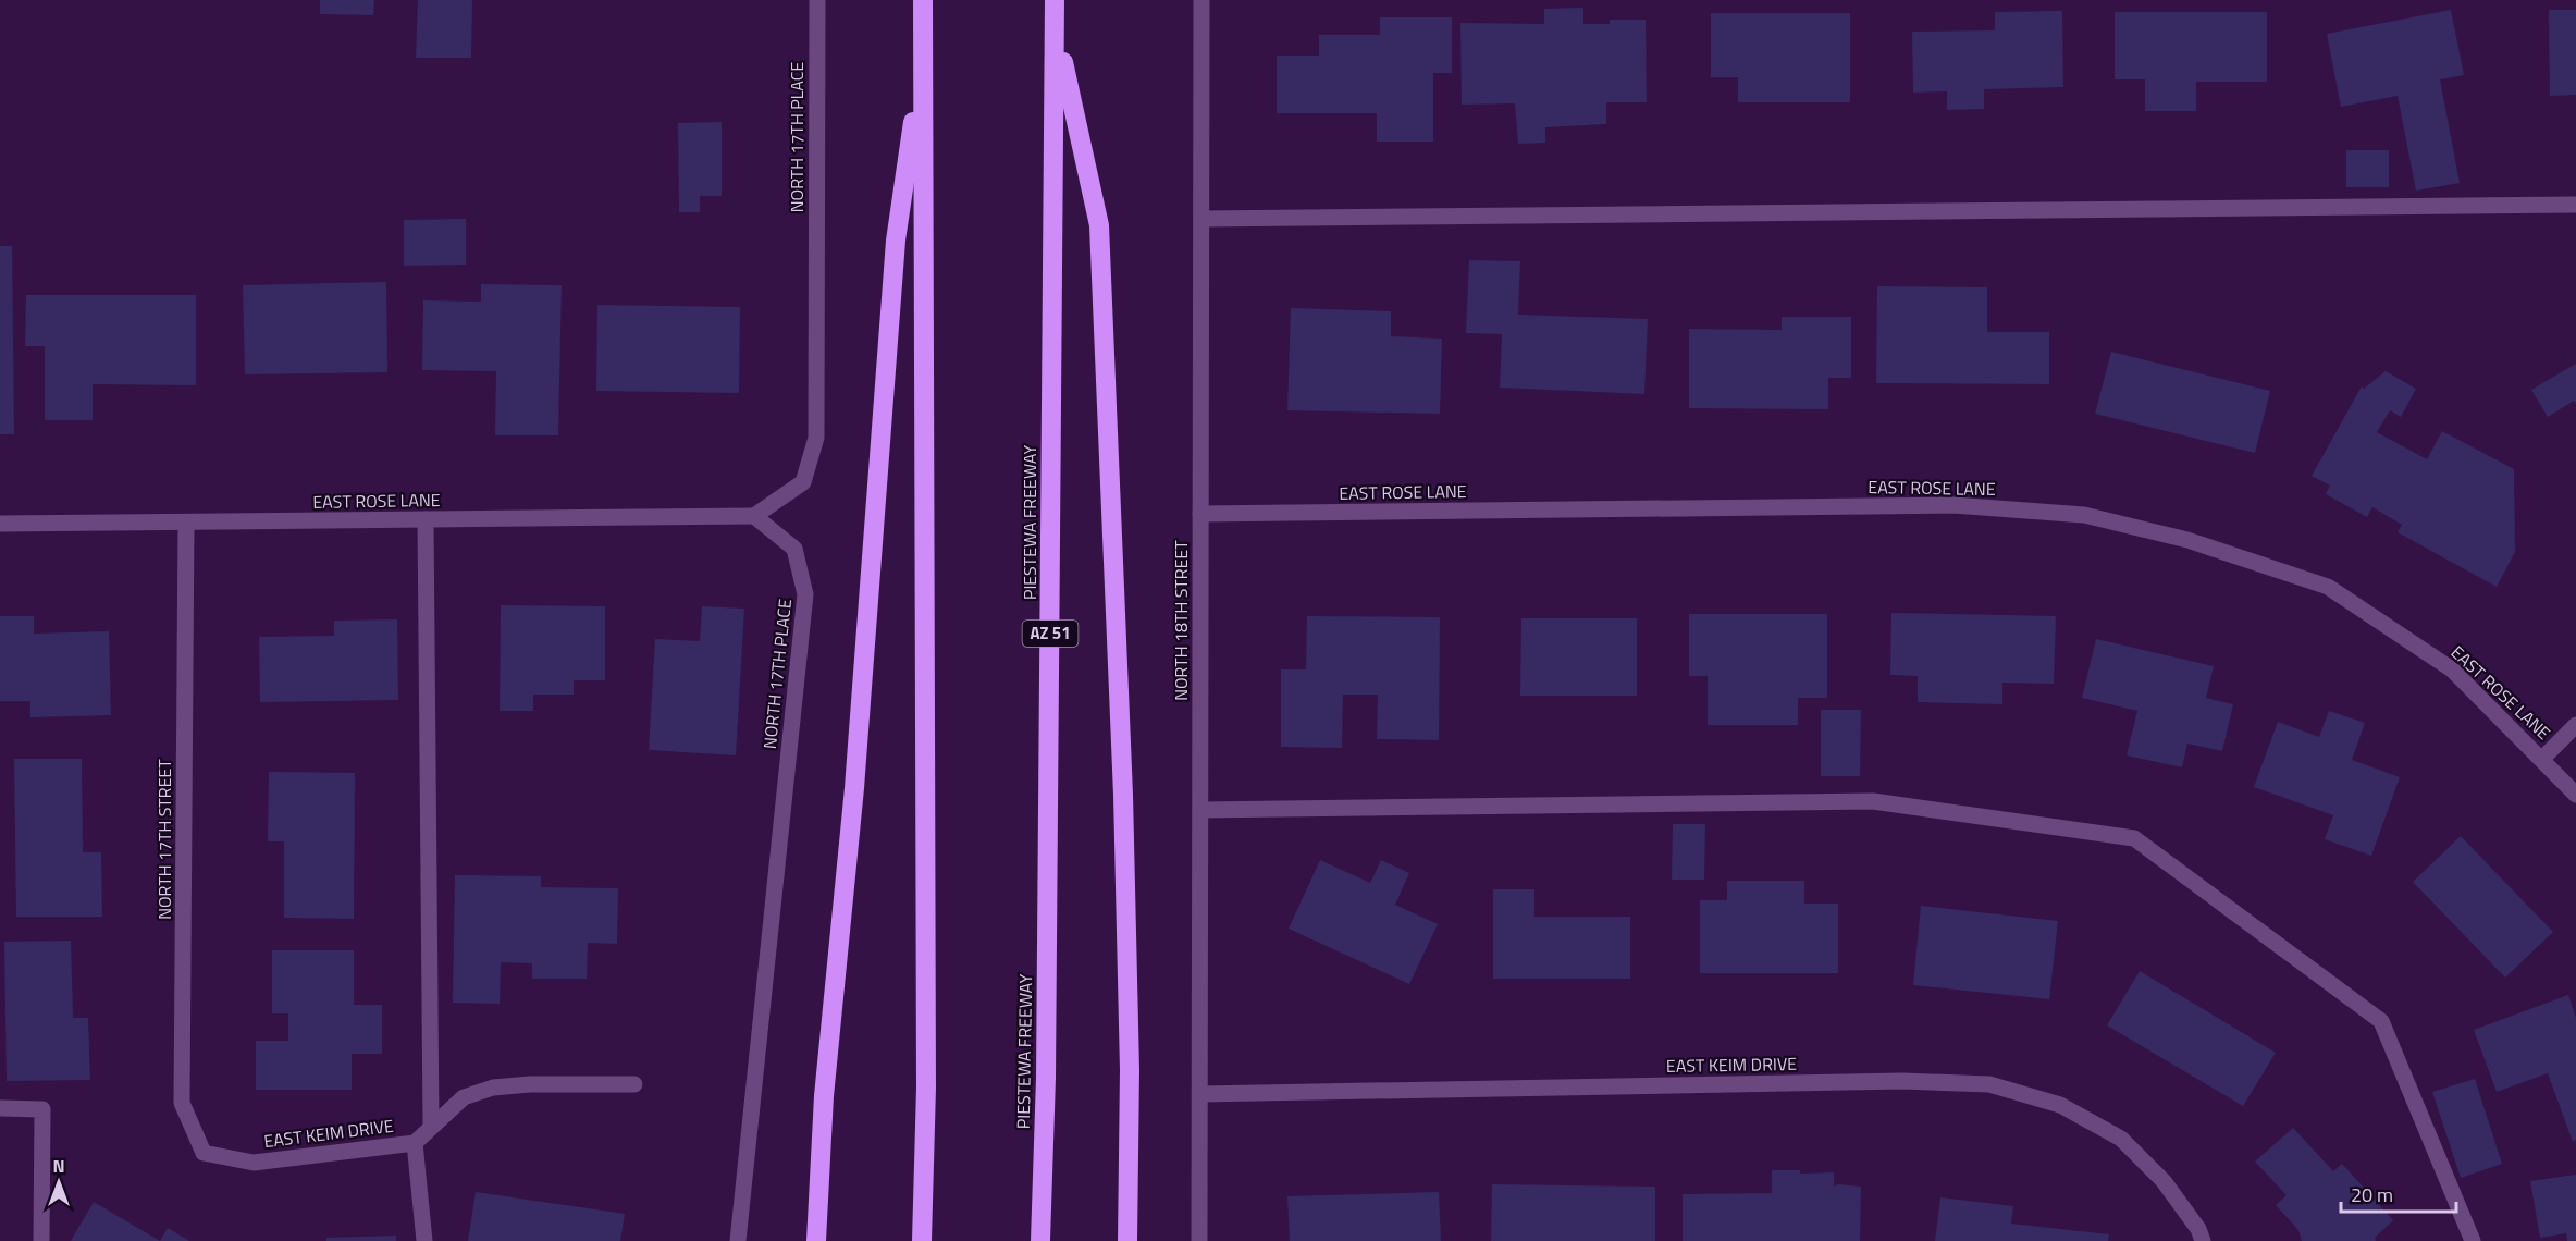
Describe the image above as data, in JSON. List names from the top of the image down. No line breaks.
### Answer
{"streets":{"highway":["PIESTEWA FREEWAY","AZ 51"],"street":["NORTH 17TH PLACE","EAST ROSE LANE","NORTH 18TH STREET","NORTH 17TH STREET","EAST KEIM DRIVE"]},"crossings":[["NORTH 17TH PLACE","EAST ROSE LANE"],["EAST ROSE LANE","NORTH 18TH STREET"],["EAST ROSE LANE","NORTH 17TH STREET"],["NORTH 18TH STREET","EAST KEIM DRIVE"],["NORTH 17TH STREET","EAST KEIM DRIVE"]],"scale_bar":"20 m","north":"top"}
